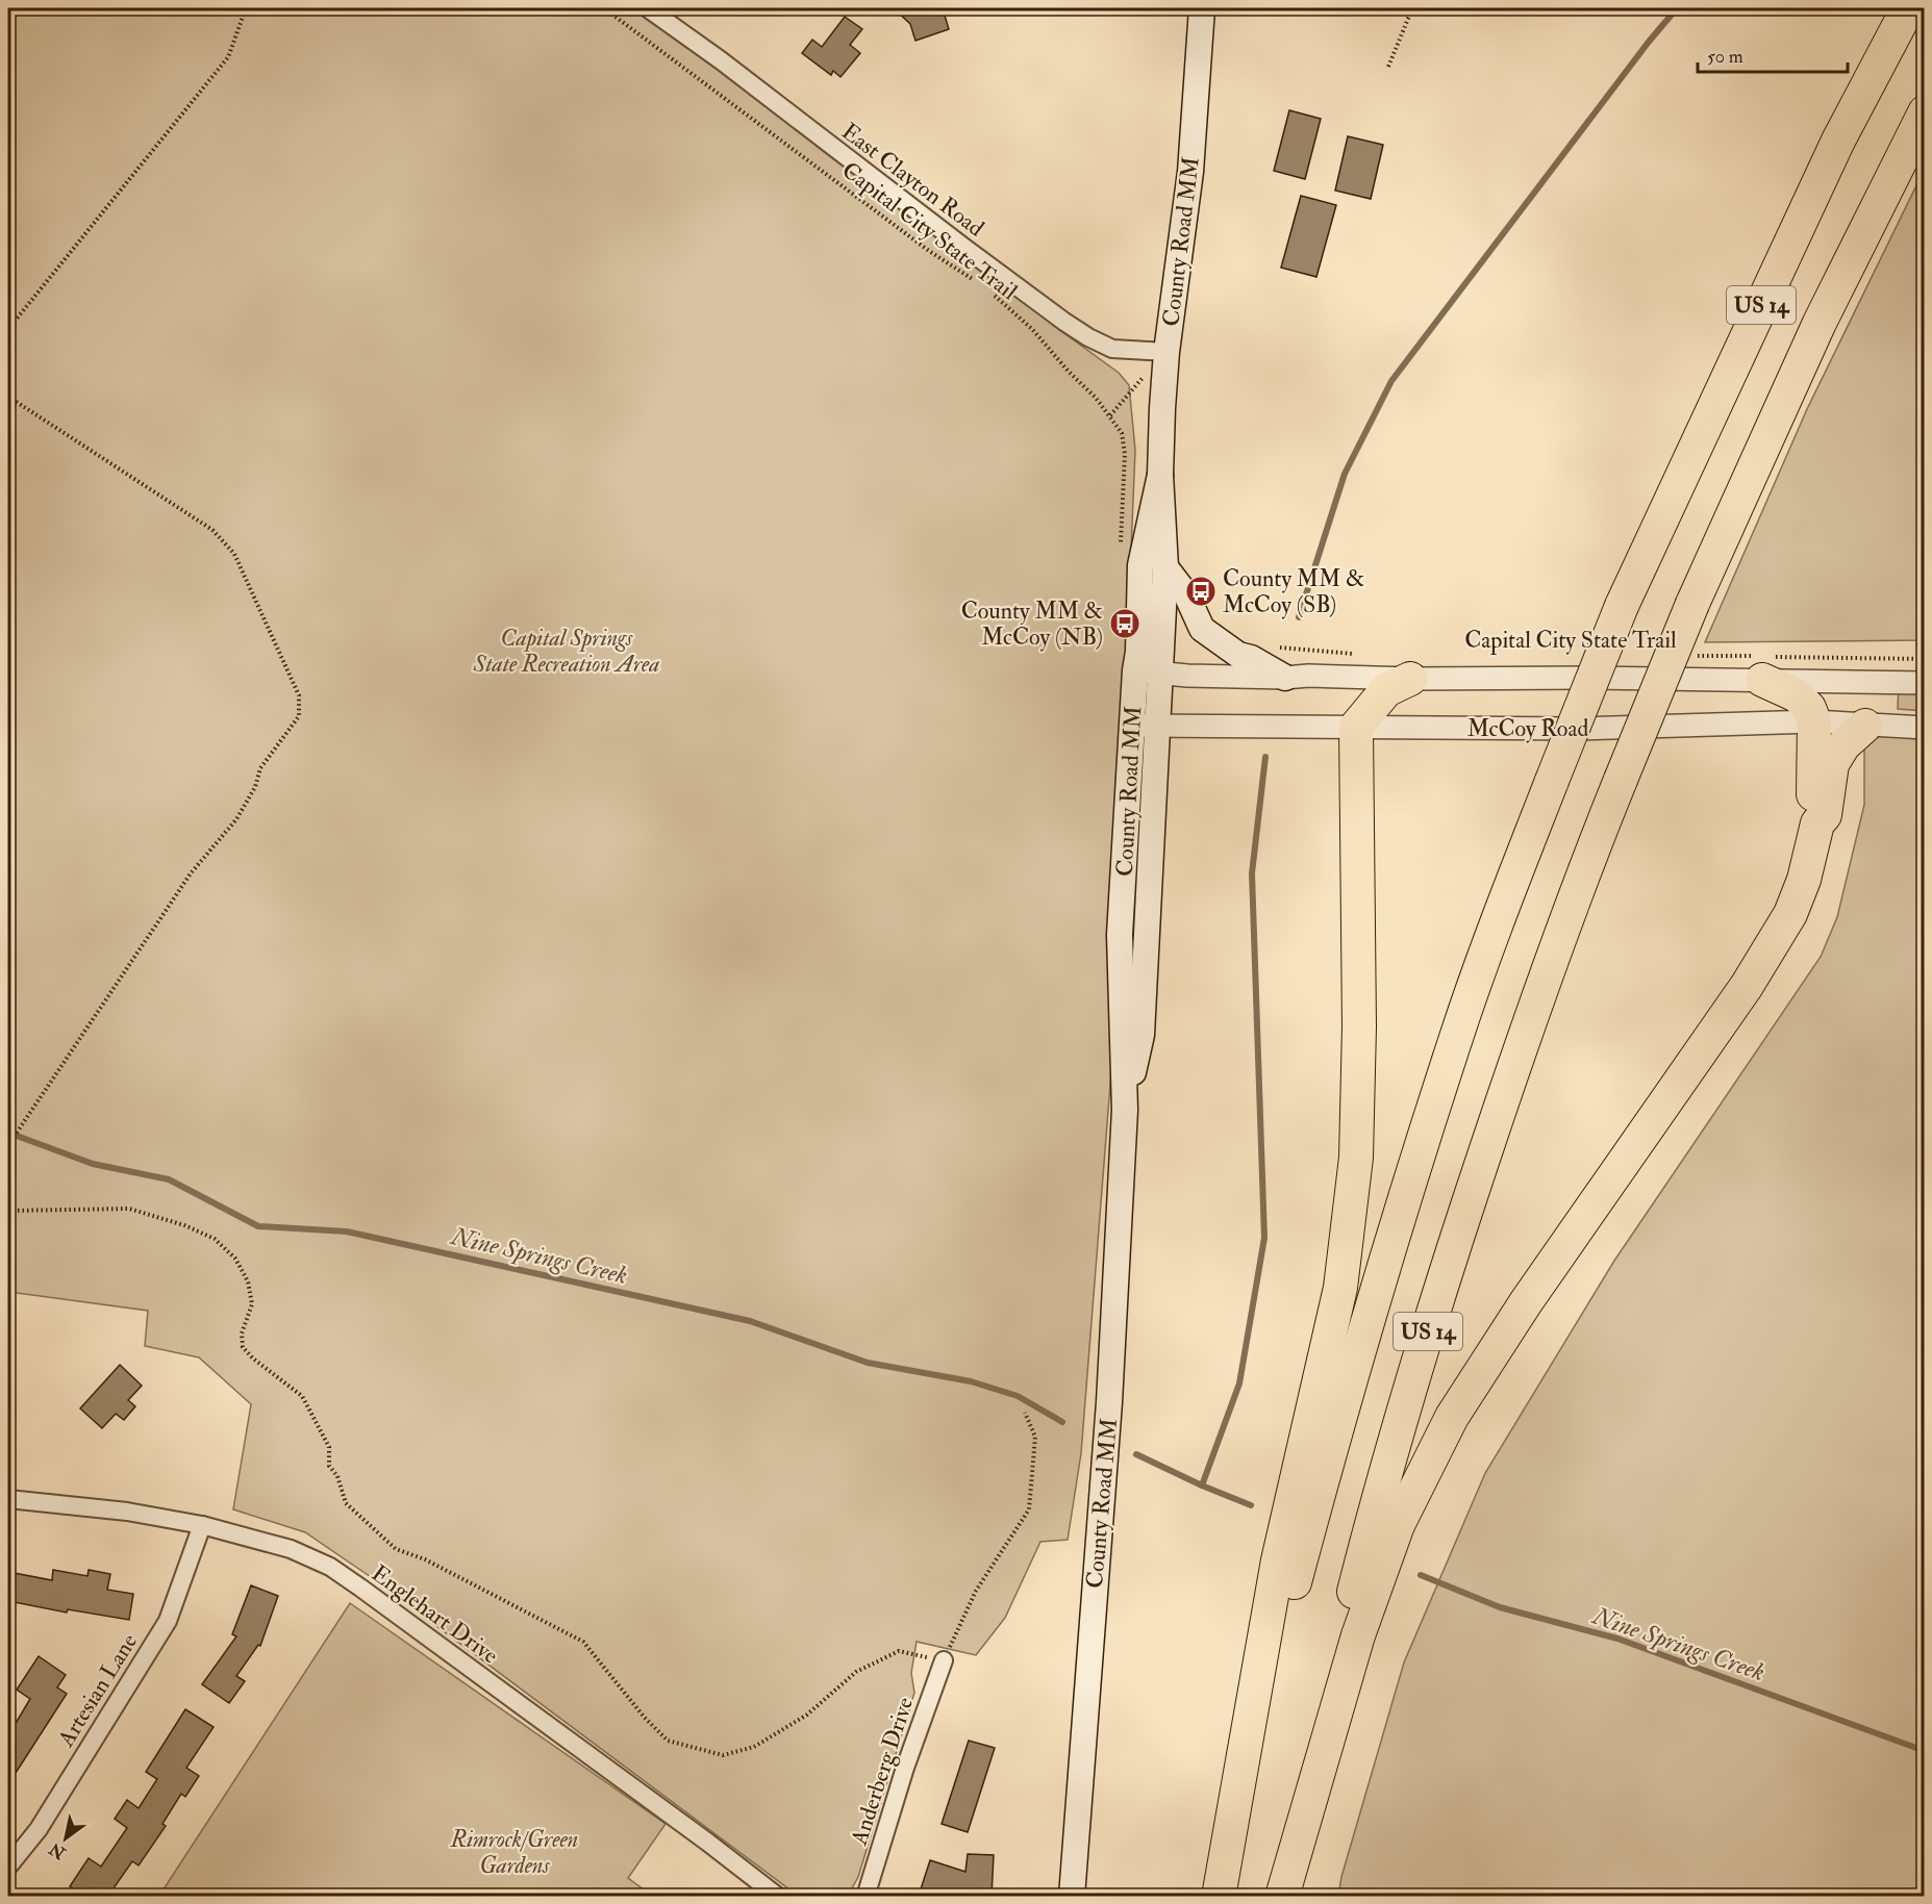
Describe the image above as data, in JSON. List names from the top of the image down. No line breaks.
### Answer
{"streets":{"highway":["US 14"],"main road":["County Road MM"],"street":["East Clayton Road","McCoy Road","Englehart Drive","Artesian Lane","Anderberg Drive"],"path":["Capital City State Trail"]},"crossings":[["East Clayton Road","County Road MM"],["County Road MM","McCoy Road"],["Englehart Drive","Artesian Lane"]],"water":["Nine Springs Creek"],"parks":["Capital Springs State Recreation Area","Rimrock/Green Gardens"],"places":{"bus stop":["County MM & McCoy (SB)","County MM & McCoy (NB)"]},"scale_bar":"50 m","north":"bottom left"}
